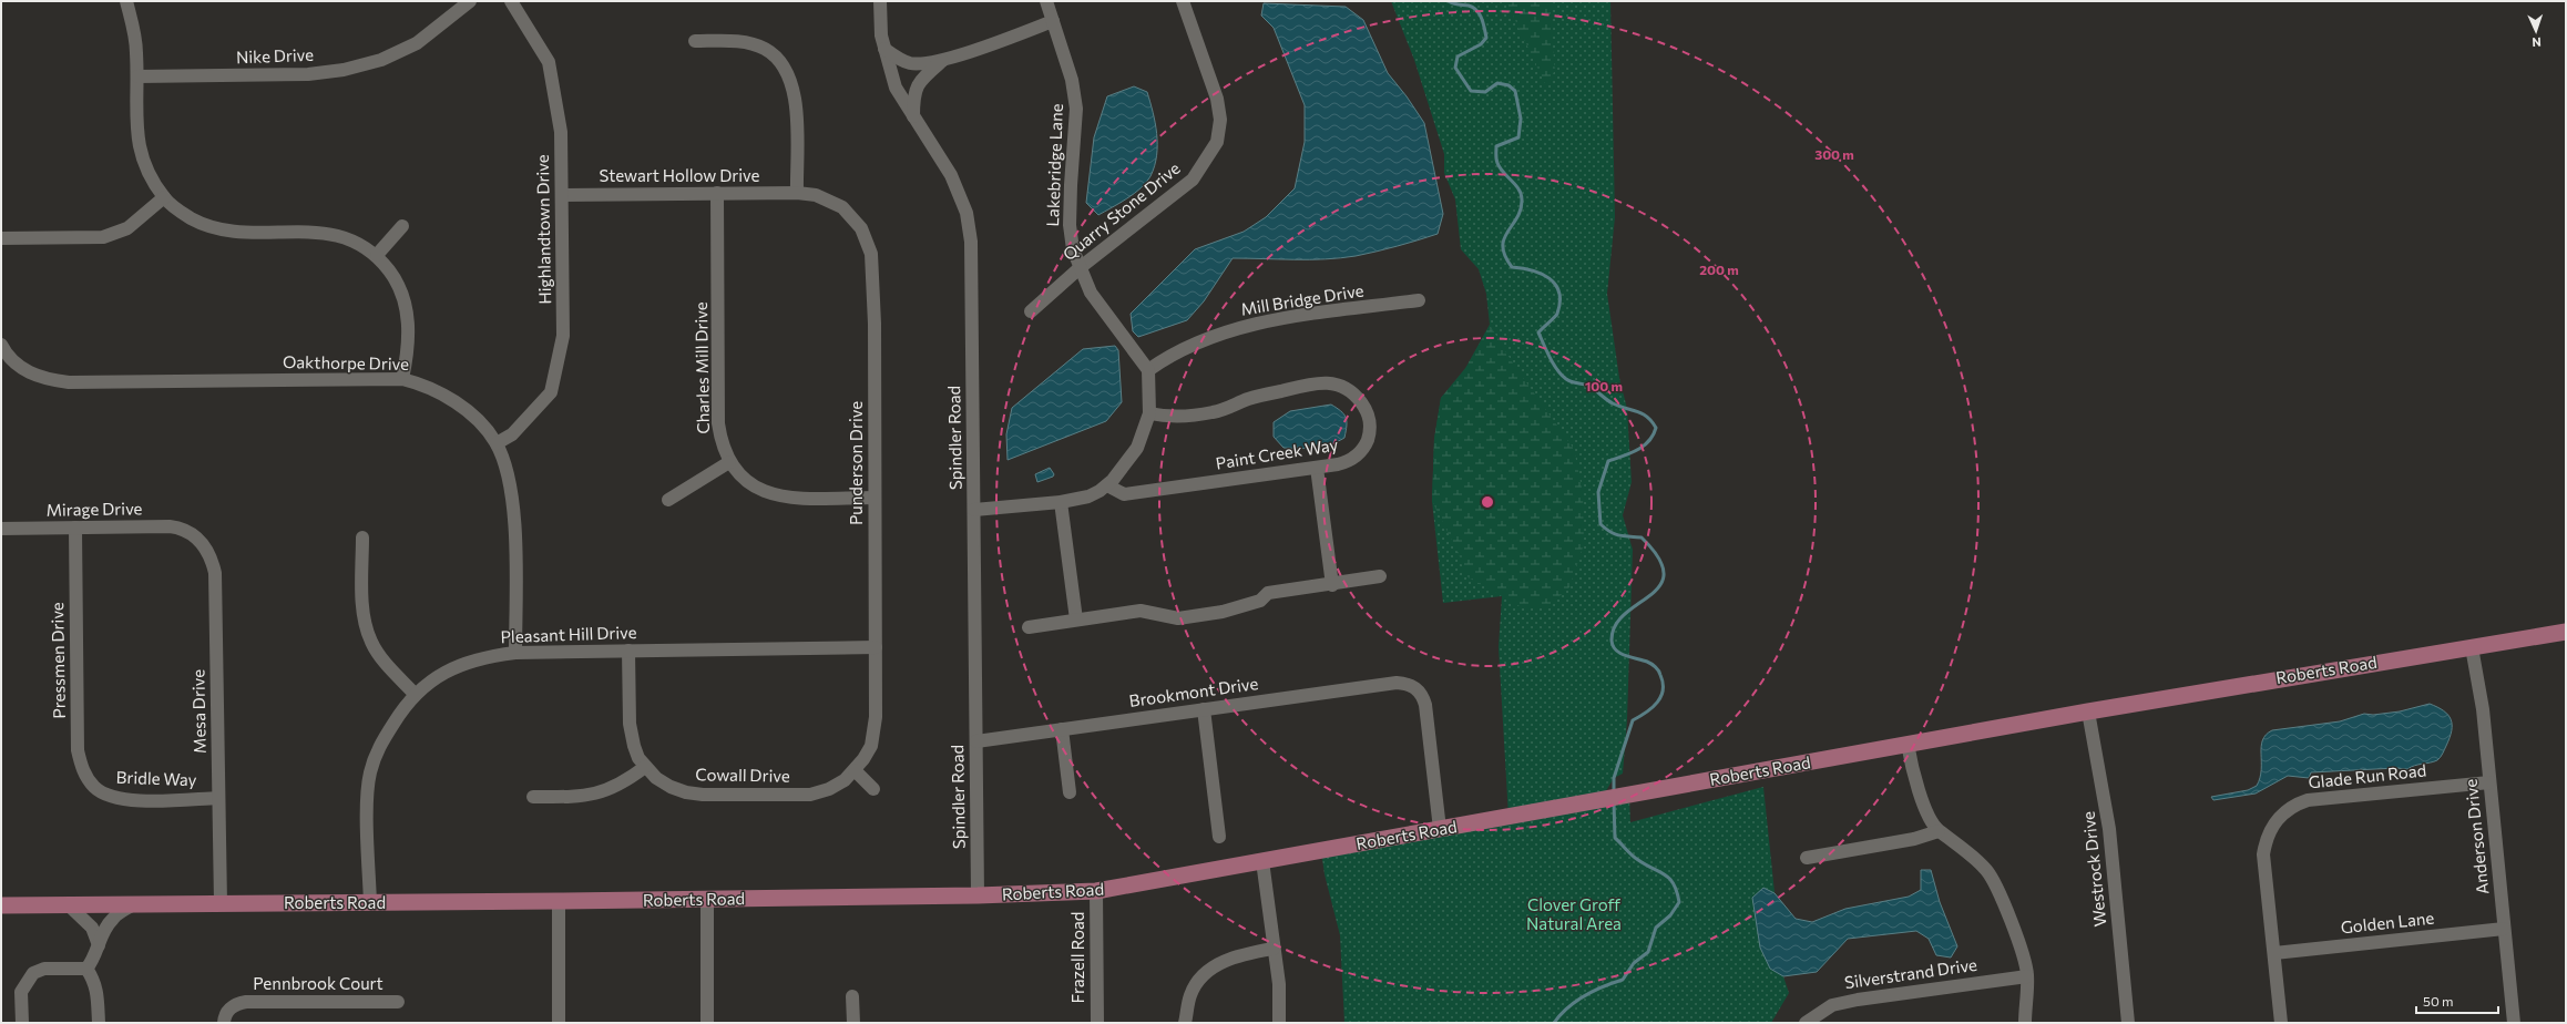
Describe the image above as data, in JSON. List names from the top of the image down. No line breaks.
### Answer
{"streets":{"main road":["Roberts Road"],"street":["Nike Drive","Lakebridge Lane","Stewart Hollow Drive","Quarry Stone Drive","Highlandtown Drive","Mill Bridge Drive","Oakthorpe Drive","Charles Mill Drive","Spindler Road","Paint Creek Way","Punderson Drive","Mirage Drive","Pleasant Hill Drive","Pressmen Drive","Brookmont Drive","Mesa Drive","Cowall Drive","Glade Run Road","Bridle Way","Anderson Drive","Westrock Drive","Golden Lane","Frazell Road","Silverstrand Drive","Pennbrook Court"]},"crossings":[["Lakebridge Lane","Quarry Stone Drive"],["Lakebridge Lane","Mill Bridge Drive"],["Stewart Hollow Drive","Highlandtown Drive"],["Stewart Hollow Drive","Charles Mill Drive"],["Stewart Hollow Drive","Punderson Drive"],["Highlandtown Drive","Oakthorpe Drive"],["Oakthorpe Drive","Pleasant Hill Drive"],["Charles Mill Drive","Punderson Drive"],["Spindler Road","Roberts Road"],["Spindler Road","Brookmont Drive"],["Punderson Drive","Pleasant Hill Drive"],["Punderson Drive","Cowall Drive"],["Mirage Drive","Pressmen Drive"],["Mirage Drive","Mesa Drive"],["Pleasant Hill Drive","Roberts Road"],["Pleasant Hill Drive","Cowall Drive"],["Pressmen Drive","Bridle Way"],["Roberts Road","Brookmont Drive"],["Roberts Road","Mesa Drive"],["Roberts Road","Anderson Drive"],["Roberts Road","Westrock Drive"],["Roberts Road","Frazell Road"],["Mesa Drive","Bridle Way"],["Glade Run Road","Anderson Drive"],["Glade Run Road","Golden Lane"],["Anderson Drive","Golden Lane"]],"parks":["Clover Groff Natural Area"],"scale_bar":"50 m","north":"bottom","rings":["300 m","200 m","100 m"]}
